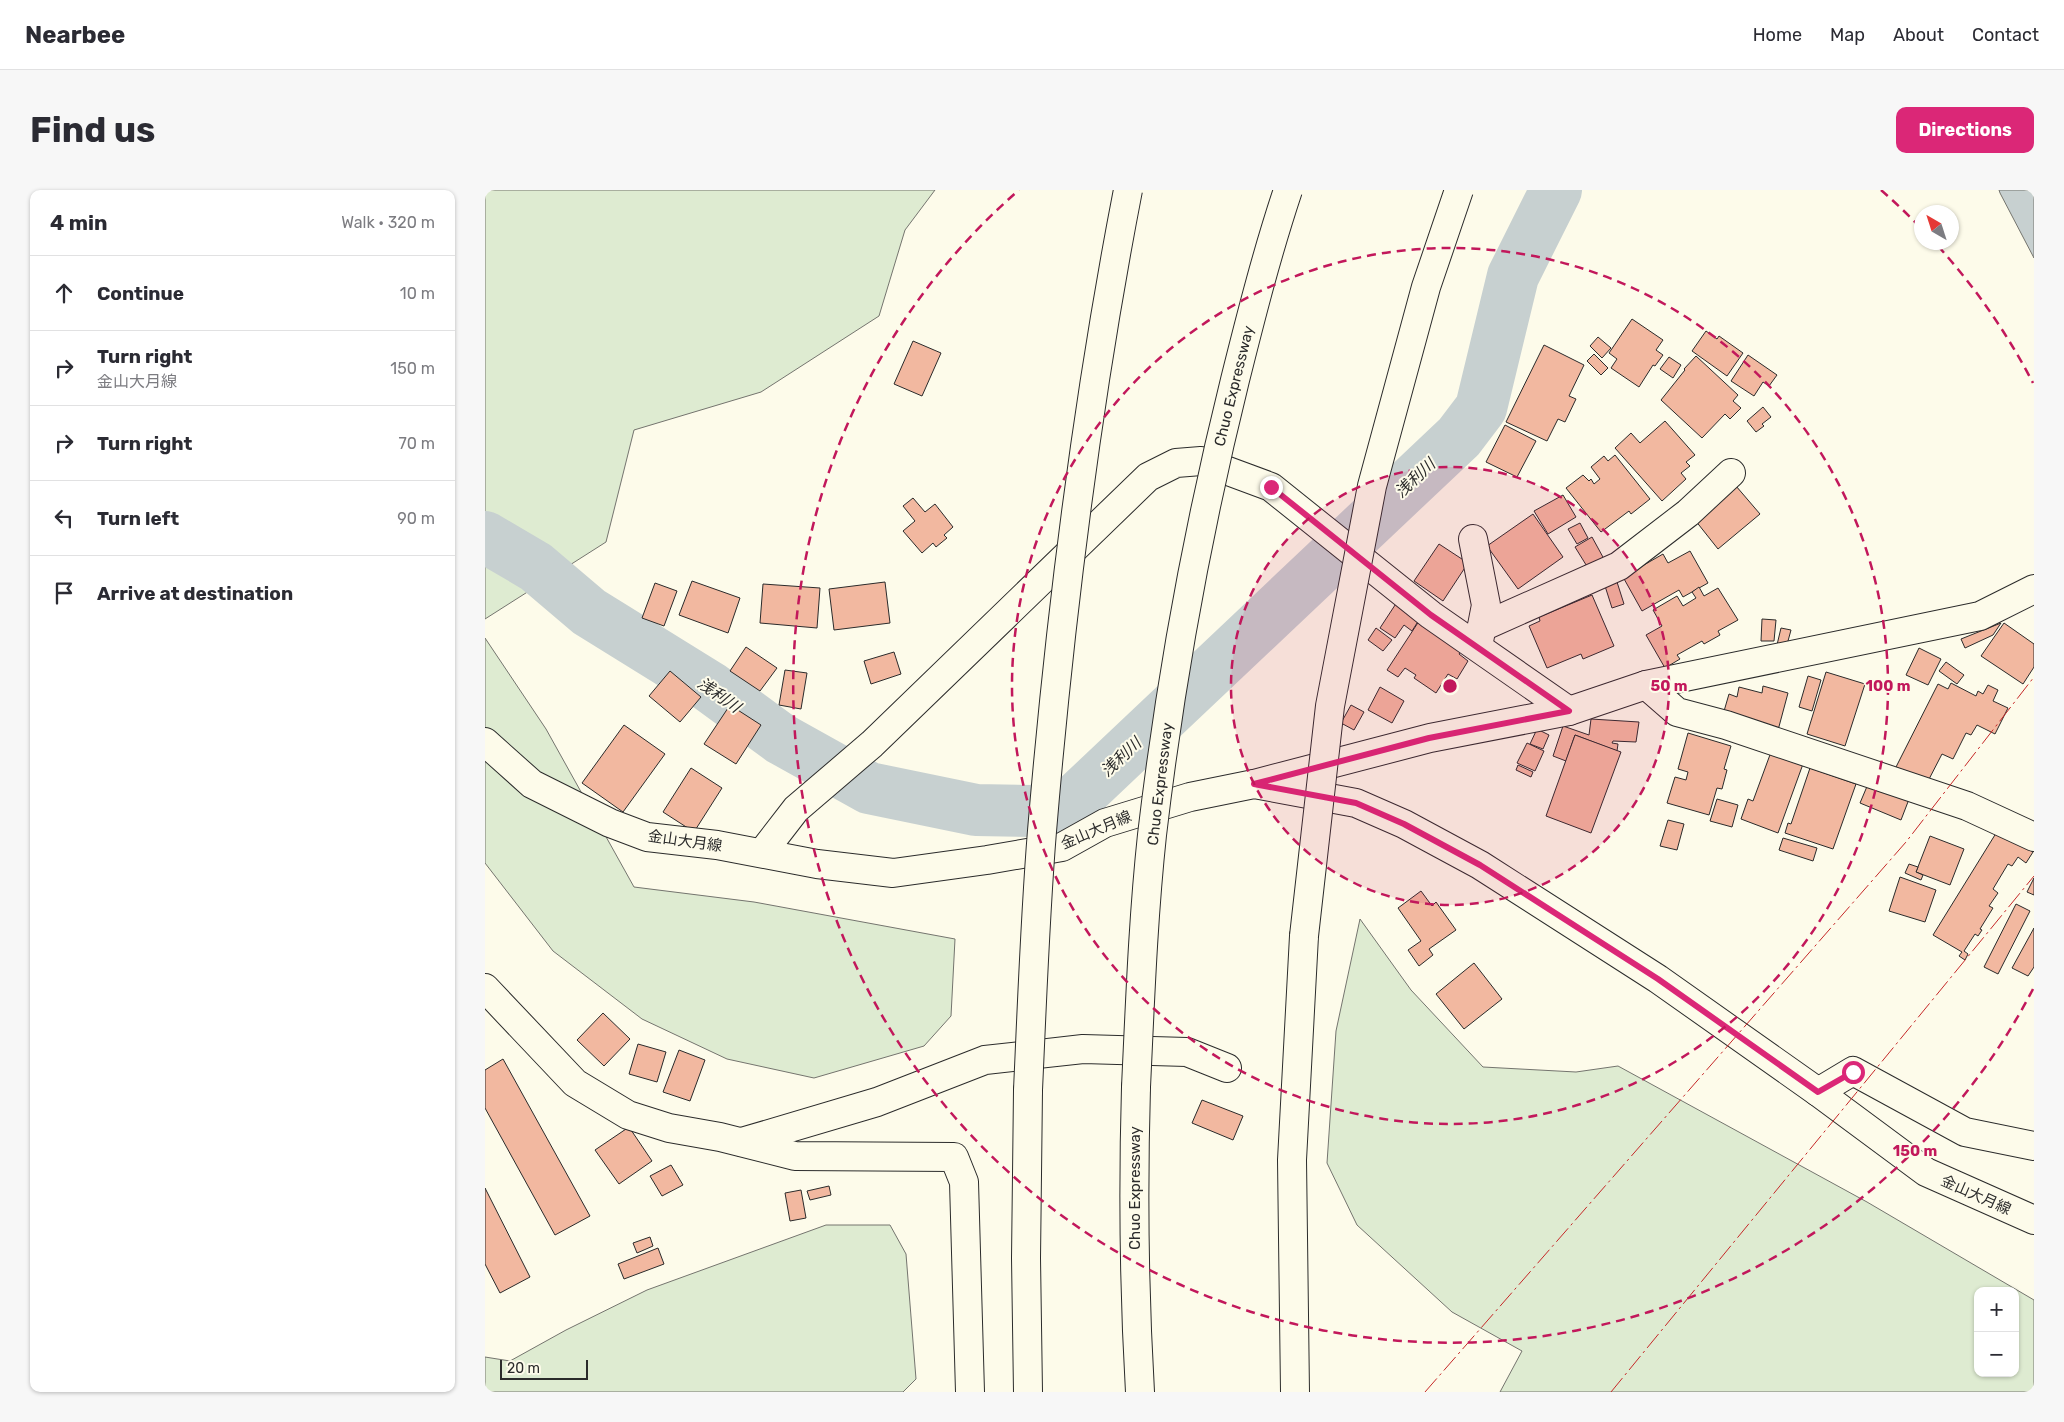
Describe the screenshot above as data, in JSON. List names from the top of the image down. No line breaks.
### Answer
{"streets":{"main road":["Chuo Expressway","金山大月線"]},"water":["浅利川"],"scale_bar":"20 m","north":"top left","page":{"header":"Nearbee","nav":["Home","Map","About","Contact"],"buttons":"Directions","title":"Find us","heading":["4 min","Walk · 320 m"],"list":[["Continue","10 m"],["Turn right","金山大月線","150 m"],["Turn right","70 m"],["Turn left","90 m"],"Arrive at destination"],"map_buttons":["+","−"],"scale":"20 m"},"rings":["50 m","100 m","150 m"]}
